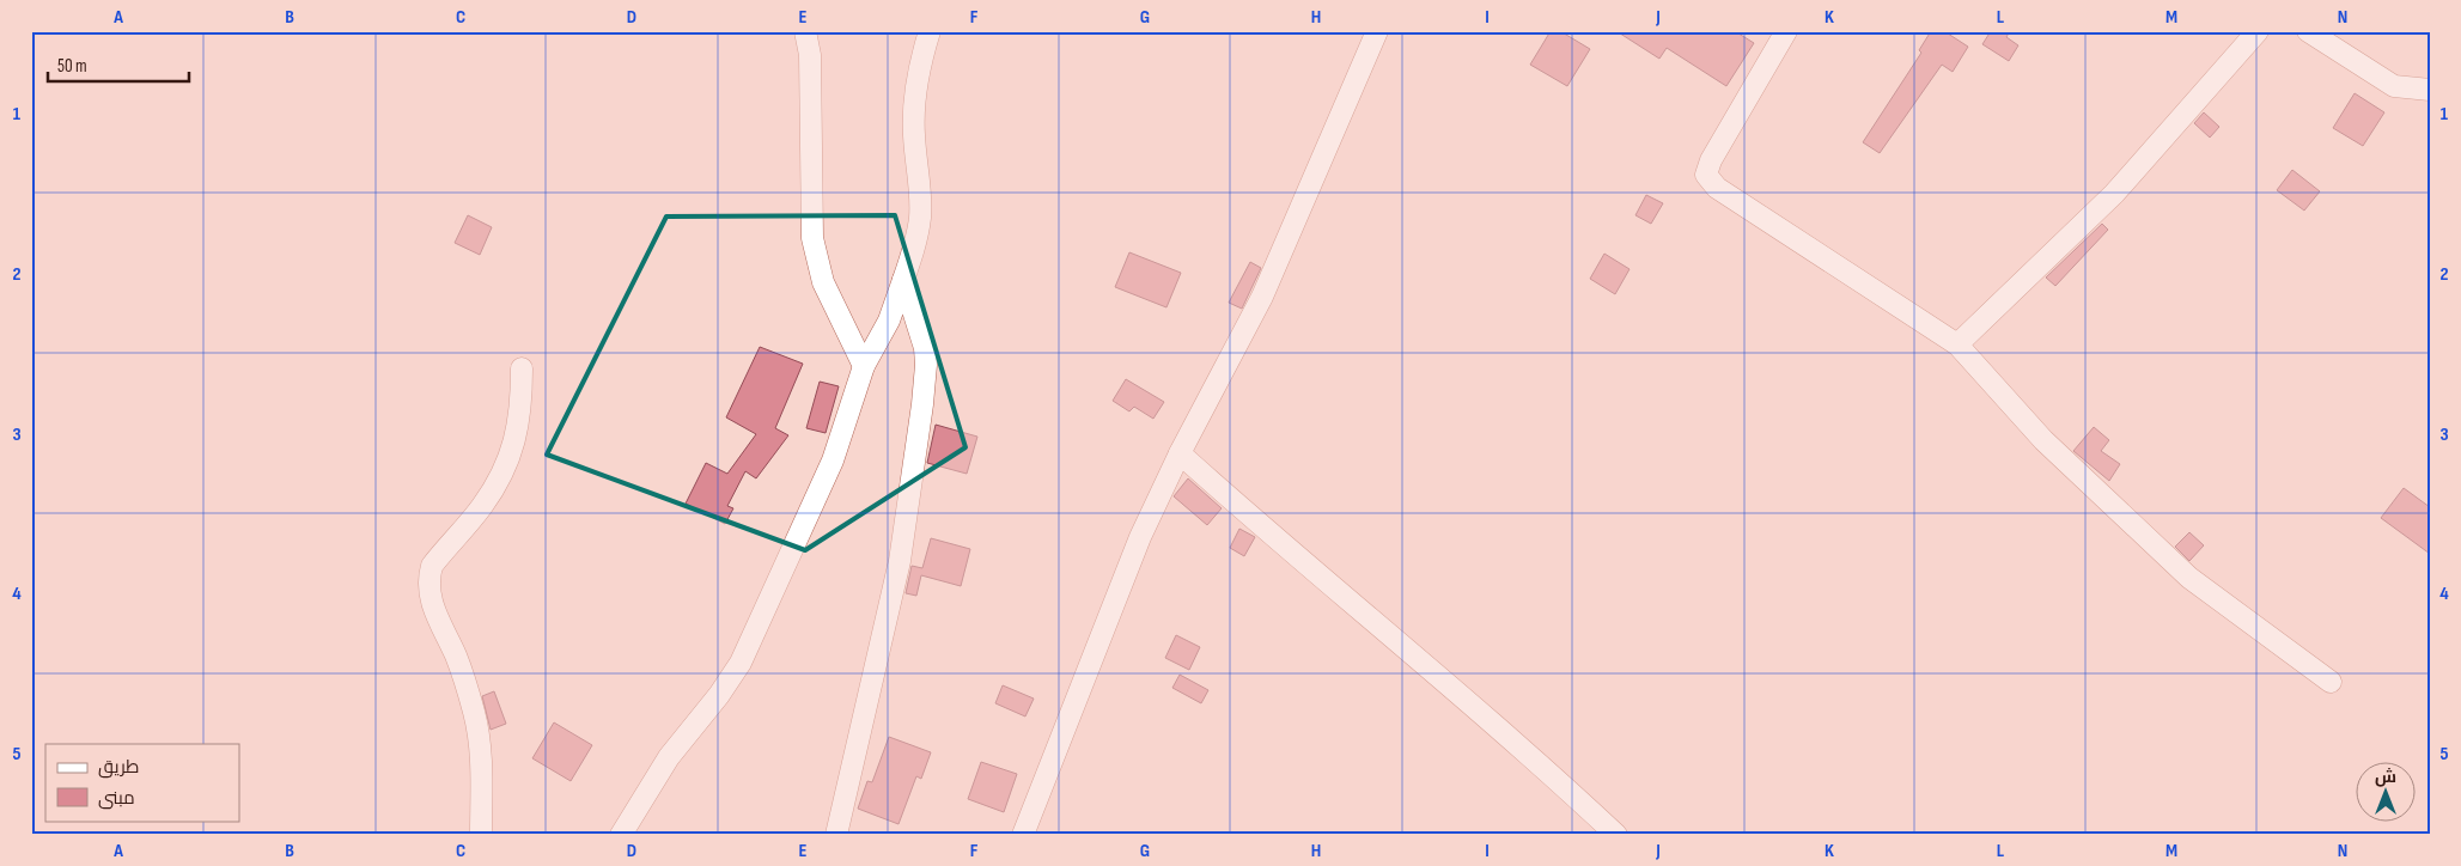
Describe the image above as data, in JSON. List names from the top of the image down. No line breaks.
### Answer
{"legend":["طريق","مبنى"],"scale_bar":"50 m","north":"top","grid":{"columns":["A","B","C","D","E","F","G","H","I","J","K","L","M","N"],"rows":["1","2","3","4","5"]}}
